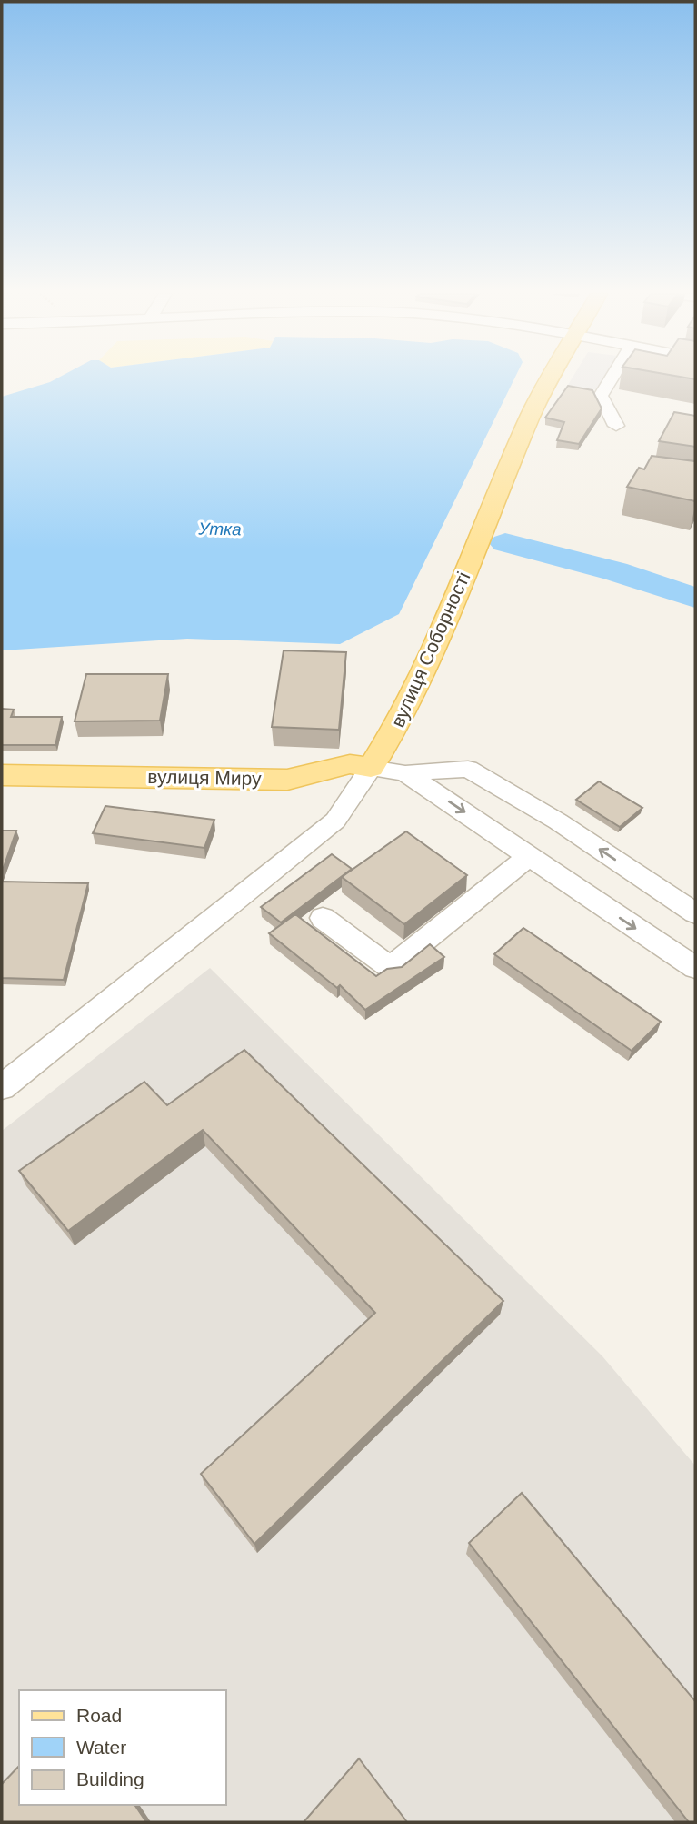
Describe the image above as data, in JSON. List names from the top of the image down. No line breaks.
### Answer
{"streets":{"main road":["вулиця Соборності","вулиця Миру"]},"crossings":[["вулиця Соборності","вулиця Миру"]],"water":["Утка"],"legend":["Road","Water","Building"]}
